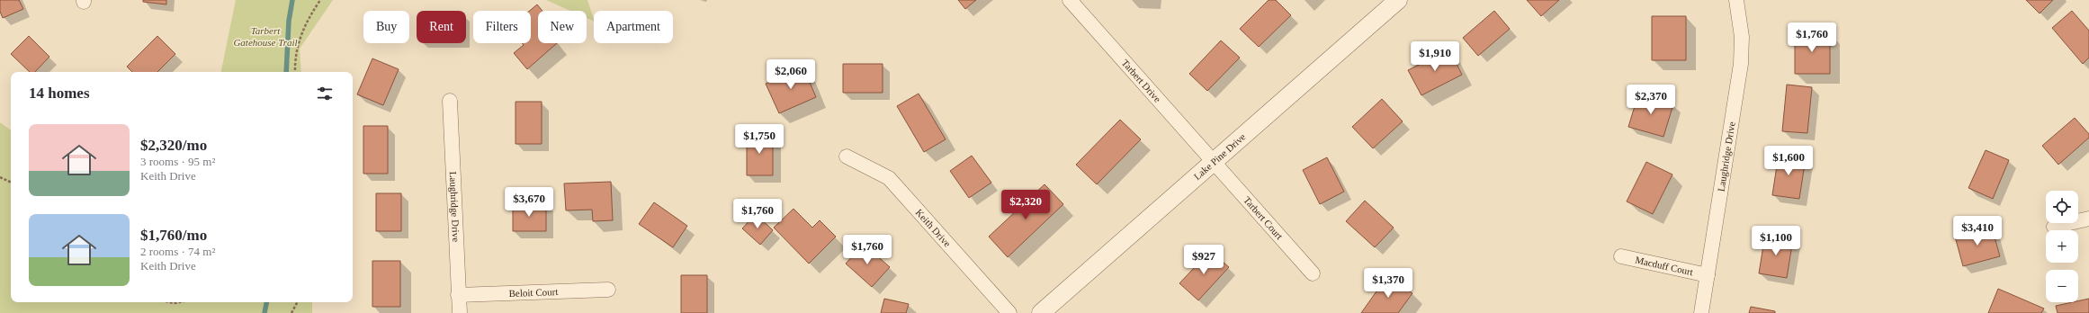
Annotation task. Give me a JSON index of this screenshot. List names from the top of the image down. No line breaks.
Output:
{"streets":{"street":["Tarbert Drive","Lake Pine Drive","Laughridge Drive","Tarbert Court","Keith Drive","Macduff Court","Beloit Court"]},"crossings":[["Tarbert Drive","Lake Pine Drive"],["Tarbert Drive","Tarbert Court"],["Lake Pine Drive","Tarbert Court"],["Laughridge Drive","Macduff Court"],["Laughridge Drive","Beloit Court"]],"parks":["Tarbert Gatehouse Trail"],"page":{"chip":["Buy","Rent","Filters","New","Apartment"],"price":["$1,760","$1,910","$2,060","$2,370","$1,750","$1,600","$3,670","$2,320","$1,760","$3,410","$1,100","$1,760","$927","$1,370"],"heading":"14 homes","list":[{"name":"$2,320/mo","note":"3 rooms · 95 m² · Keith Drive"},{"name":"$1,760/mo","note":"2 rooms · 74 m² · Keith Drive"}],"map_buttons":["+","−"]}}
